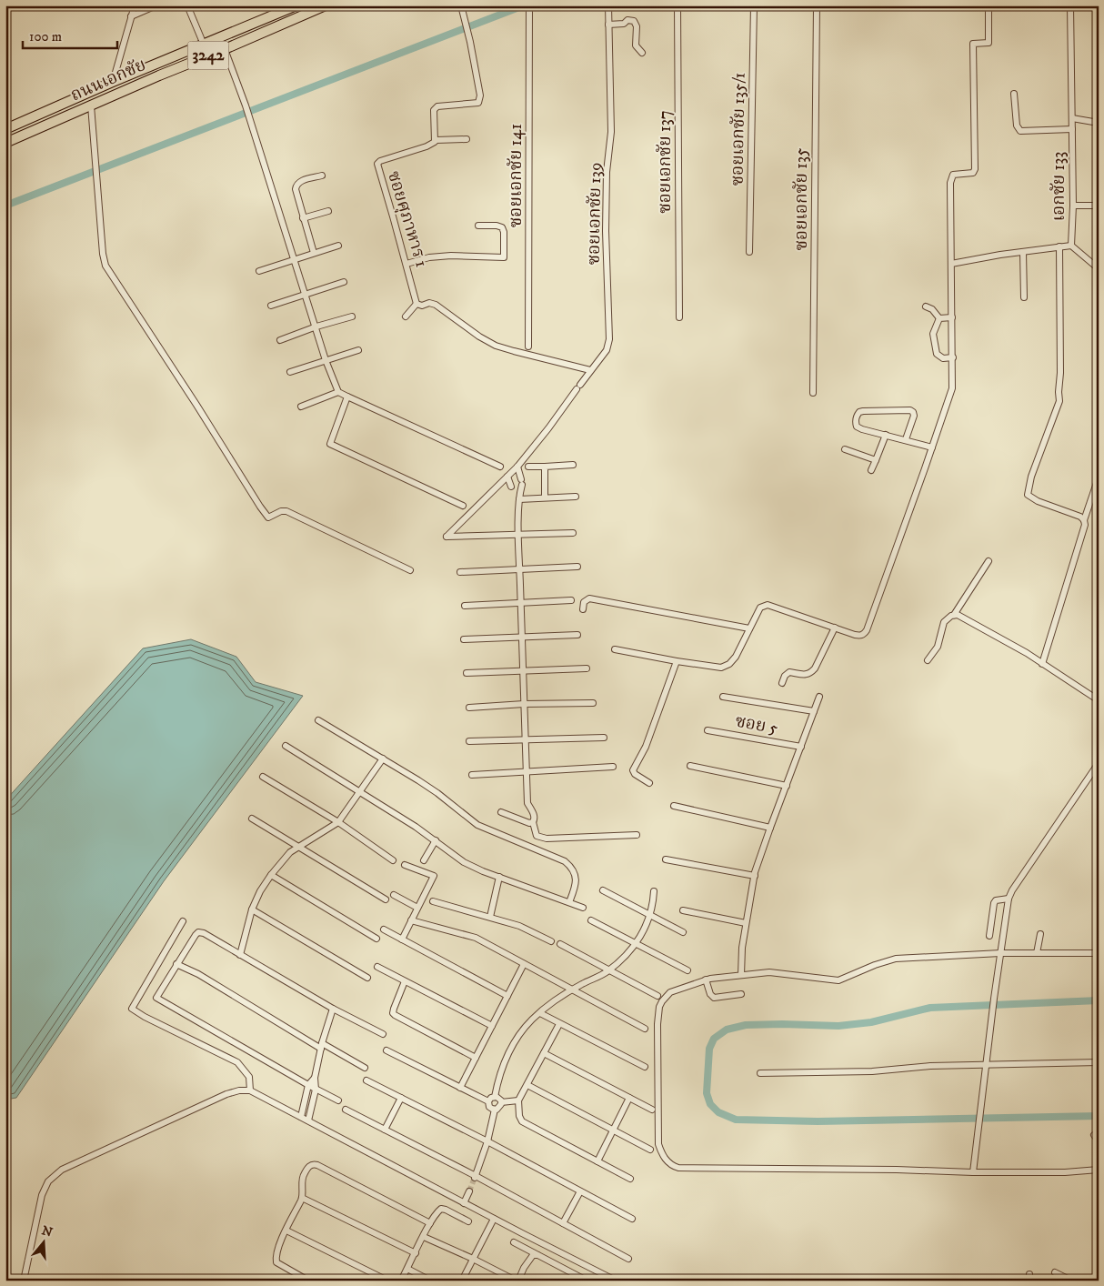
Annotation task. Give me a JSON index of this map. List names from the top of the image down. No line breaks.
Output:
{"streets":{"main road":["3242","ถนนเอกชัย"],"street":["ซอยเอกชัย 135/1","ซอยเอกชัย 137","ซอยเอกชัย 141","เอกชัย 133","ซอยเอกชัย 135","ซอยเอกชัย 139","ซอยศุภาหาร 1","ซอย 5"]},"scale_bar":"100 m","north":"top"}
